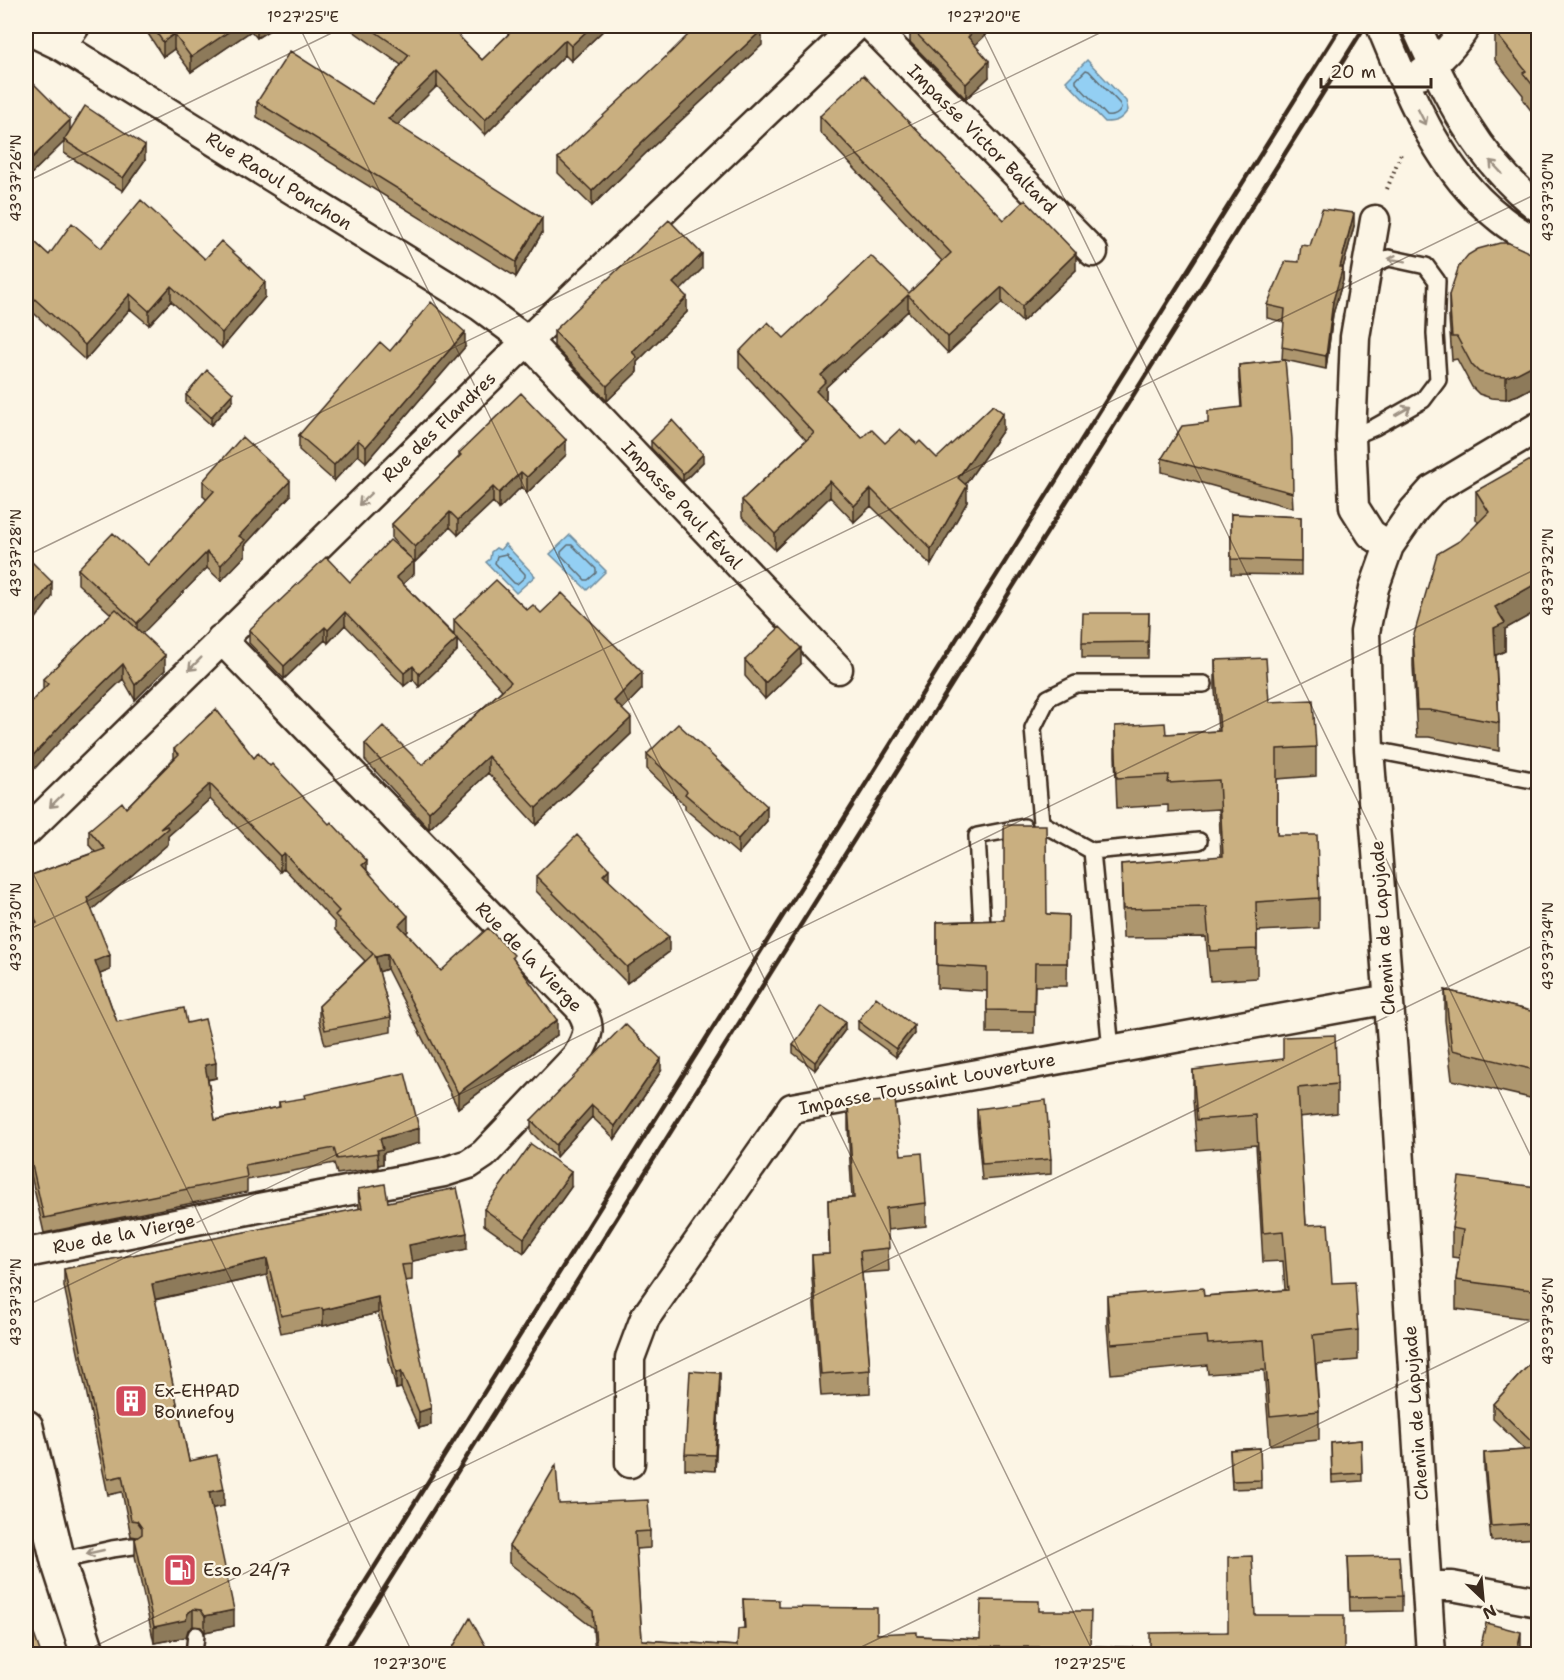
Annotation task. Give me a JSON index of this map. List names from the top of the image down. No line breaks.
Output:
{"streets":{"street":["Impasse Victor Baltard","Rue Raoul Ponchon","Rue des Flandres","Impasse Paul Féval","Chemin de Lapujade","Rue de la Vierge","Impasse Toussaint Louverture"]},"crossings":[["Rue Raoul Ponchon","Rue des Flandres"],["Rue Raoul Ponchon","Impasse Paul Féval"],["Rue des Flandres","Impasse Paul Féval"],["Rue des Flandres","Rue de la Vierge"],["Chemin de Lapujade","Impasse Toussaint Louverture"]],"one_way":["Rue des Flandres"],"places":{"building":["Ex-EHPAD Bonnefoy"],"fuel station":["Esso 24/7"]},"scale_bar":"20 m","north":"bottom right","coordinates":["1°27'25\"E","1°27'20\"E","43°37'26\"N","43°37'30\"N","43°37'28\"N","43°37'32\"N","43°37'34\"N","43°37'36\"N","1°27'30\"E"]}
